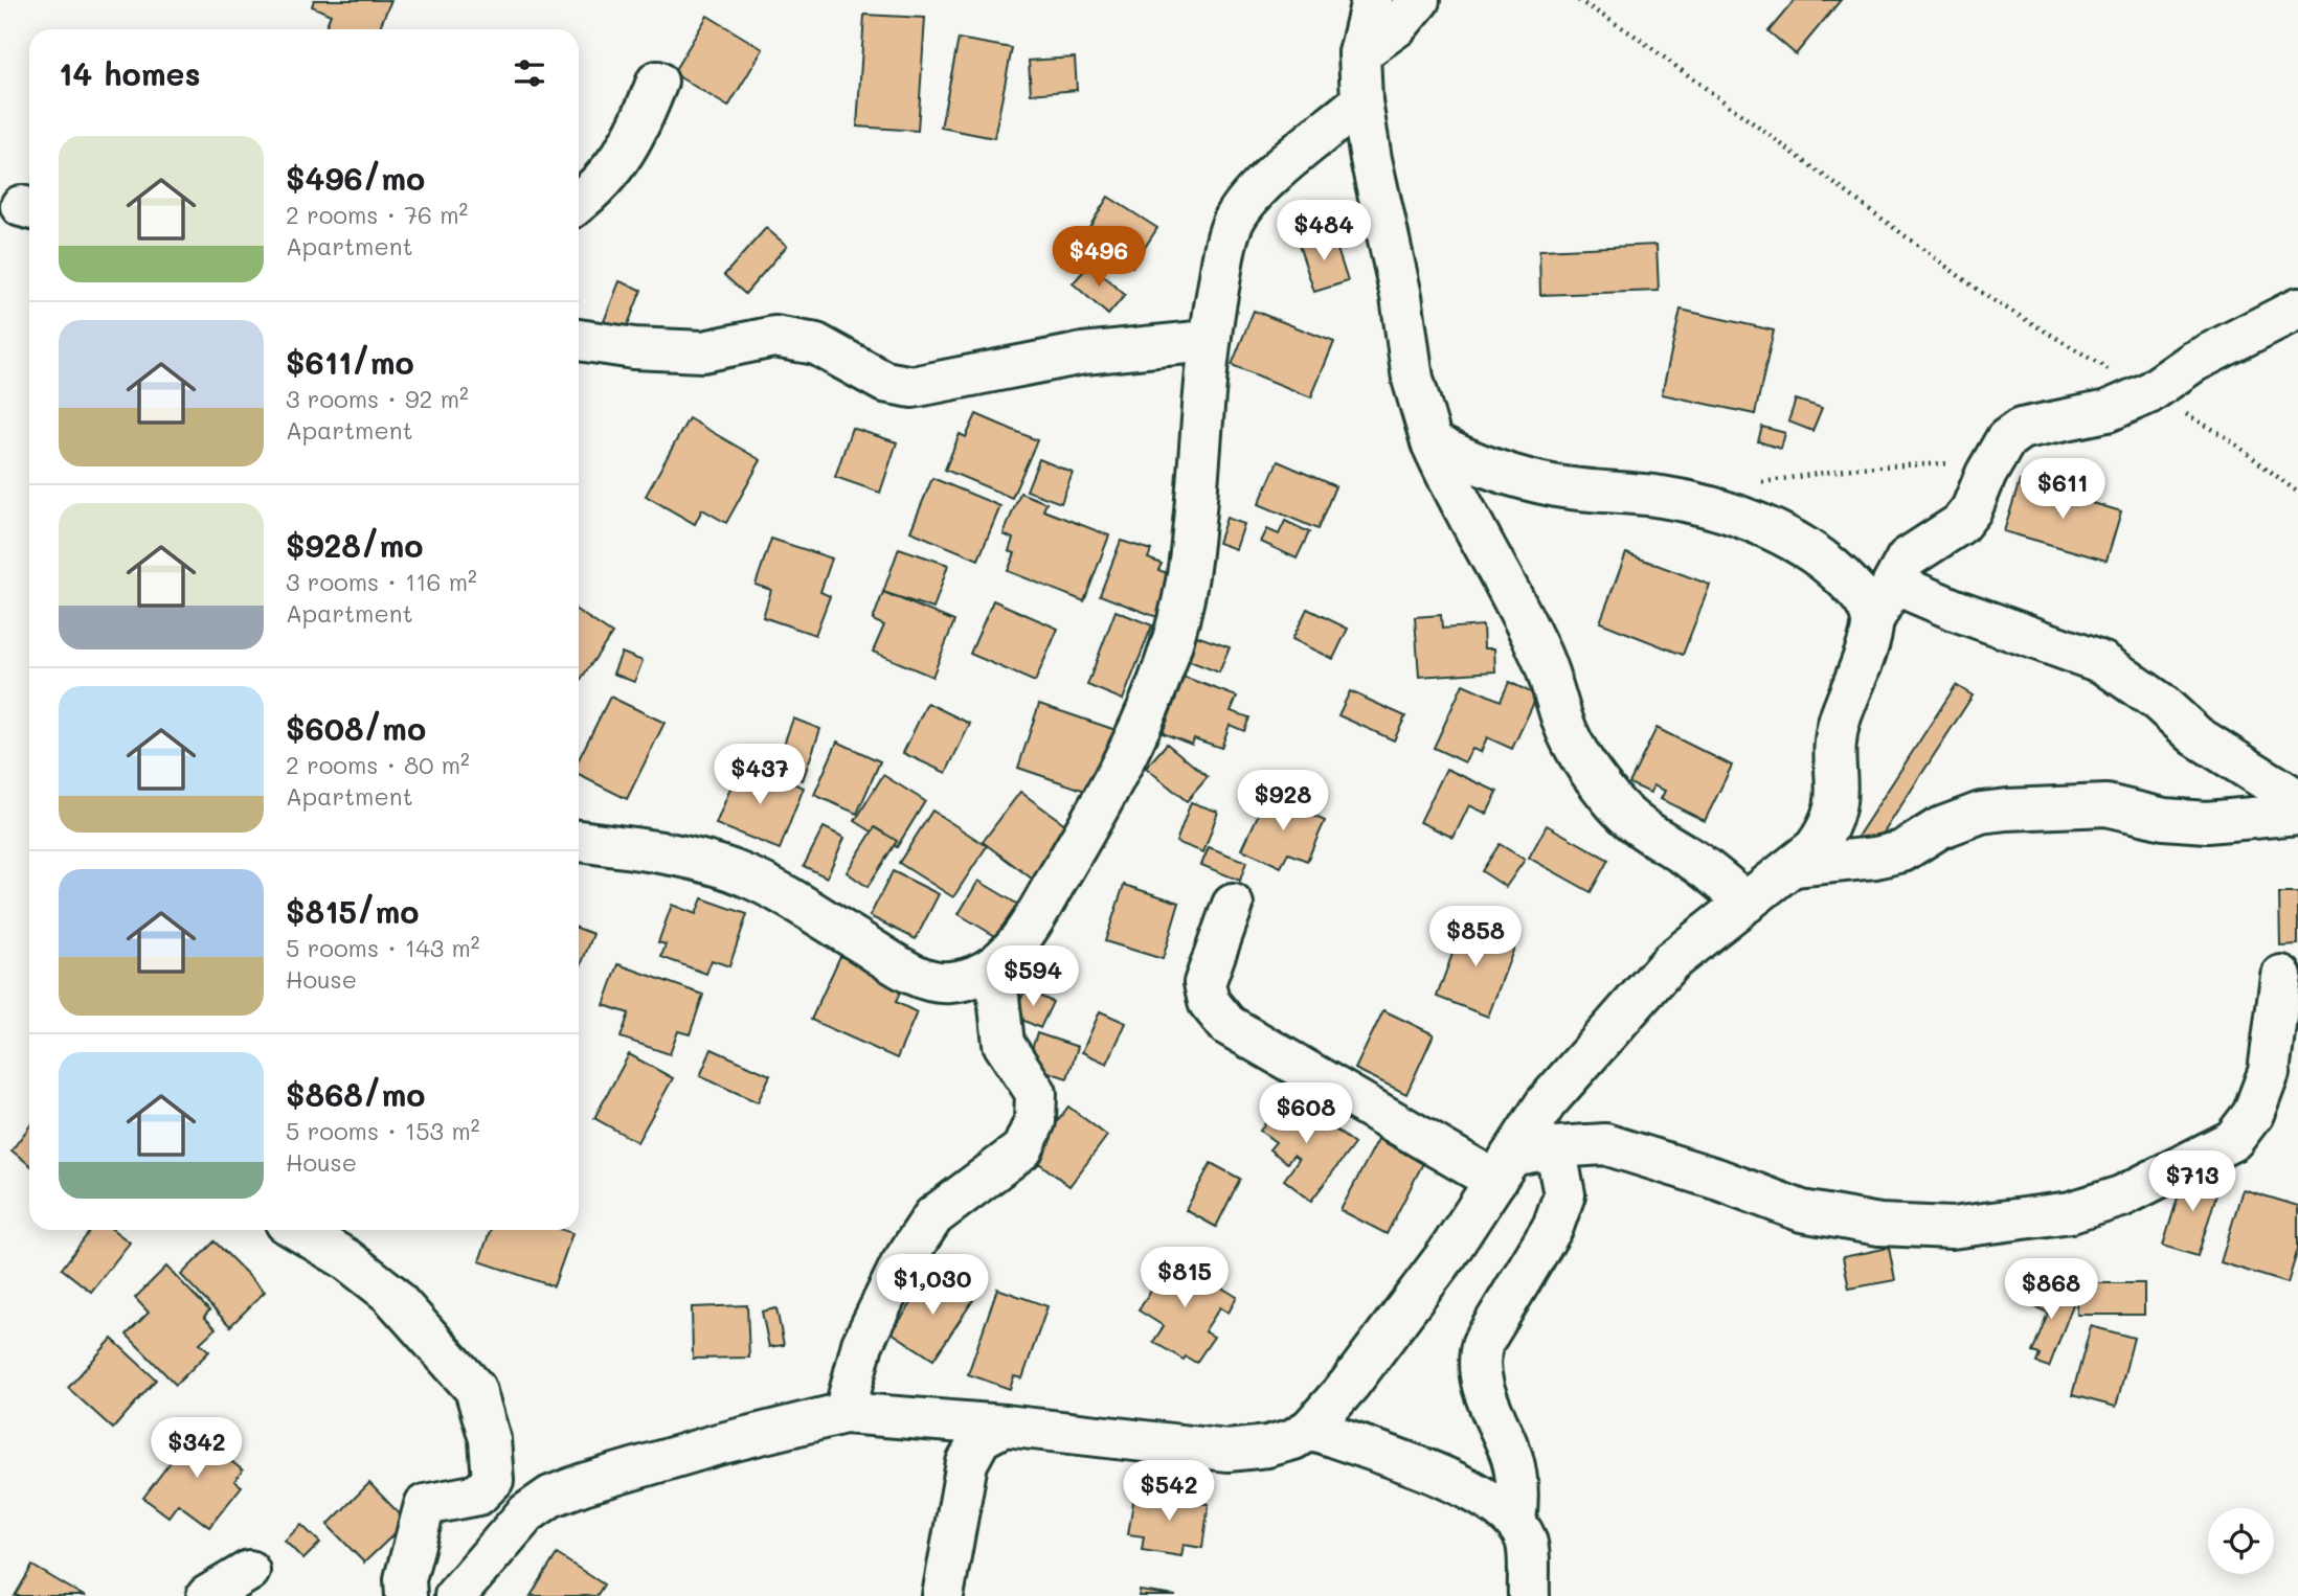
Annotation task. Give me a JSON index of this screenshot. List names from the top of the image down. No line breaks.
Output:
{"page":{"heading":"14 homes","list":[{"name":"$496/mo","note":"2 rooms · 76 m² · Apartment"},{"name":"$611/mo","note":"3 rooms · 92 m² · Apartment"},{"name":"$928/mo","note":"3 rooms · 116 m² · Apartment"},{"name":"$608/mo","note":"2 rooms · 80 m² · Apartment"},{"name":"$815/mo","note":"5 rooms · 143 m² · House"},{"name":"$868/mo","note":"5 rooms · 153 m² · House"}],"price":["$484","$496","$611","$437","$928","$858","$594","$608","$713","$815","$1,030","$868","$342","$542"]}}
